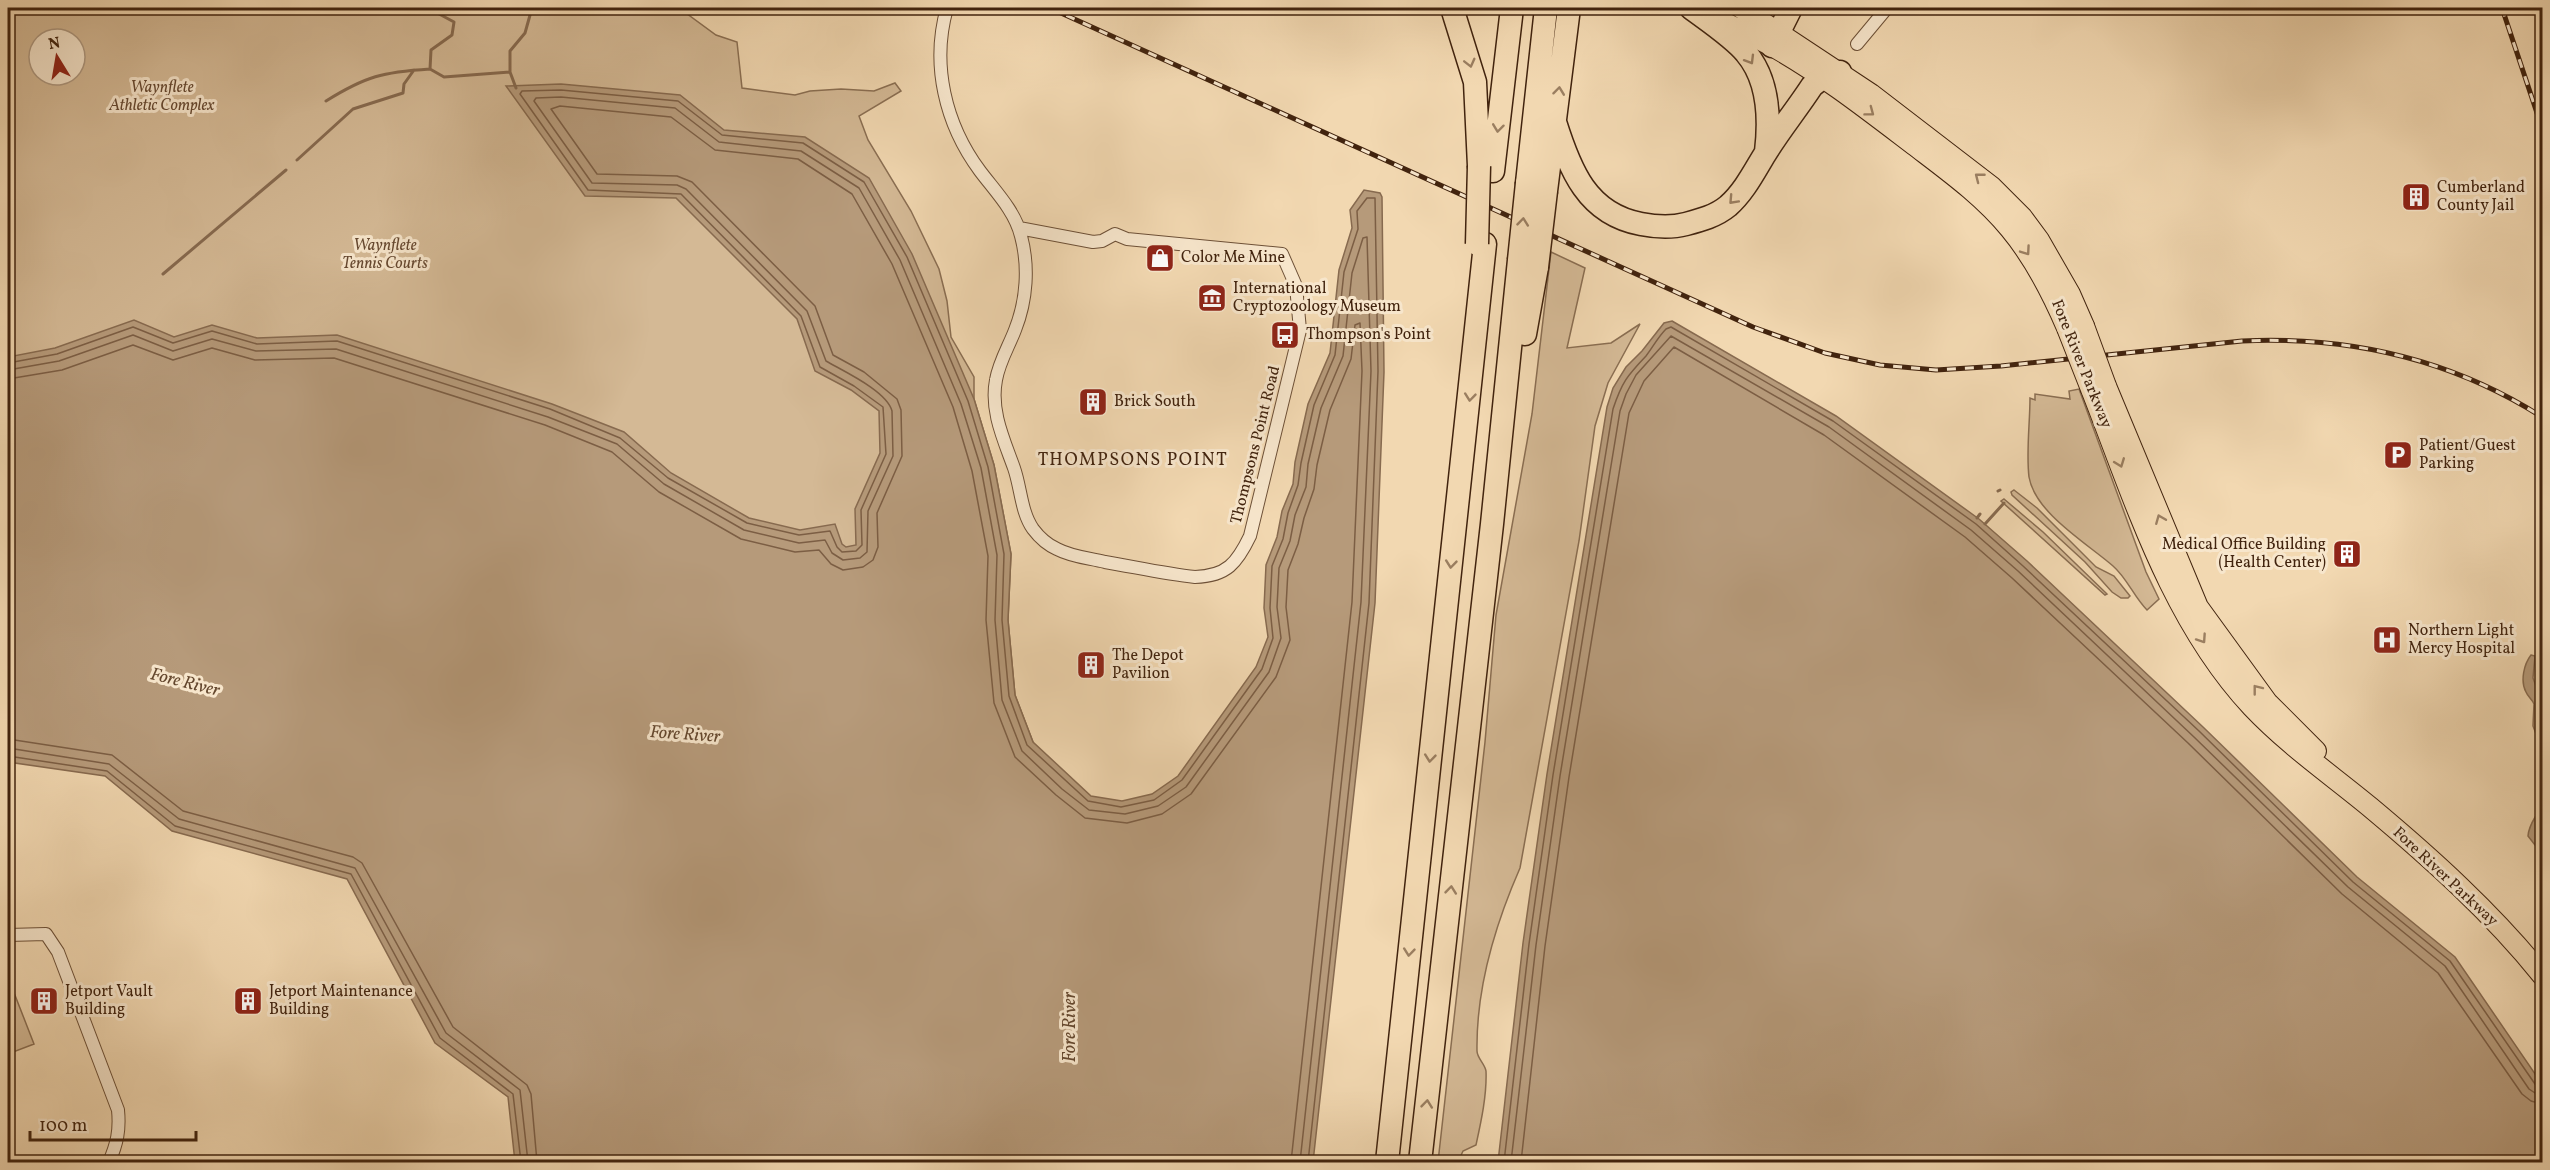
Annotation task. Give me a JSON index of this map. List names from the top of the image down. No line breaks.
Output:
{"streets":{"main road":["Fore River Parkway"],"street":["Thompsons Point Road"]},"districts":["THOMPSONS POINT"],"water":["Fore River"],"parks":["Waynflete Athletic Complex","Waynflete Tennis Courts"],"places":{"building":["Cumberland County Jail","Brick South","Medical Office Building (Health Center)","The Depot Pavilion","Jetport Vault Building","Jetport Maintenance Building"],"shop":["Color Me Mine"],"museum":["International Cryptozoology Museum"],"bus stop":["Thompson's Point"],"parking":["Patient/Guest Parking"],"hospital":["Northern Light Mercy Hospital"]},"scale_bar":"100 m","north":"top"}
